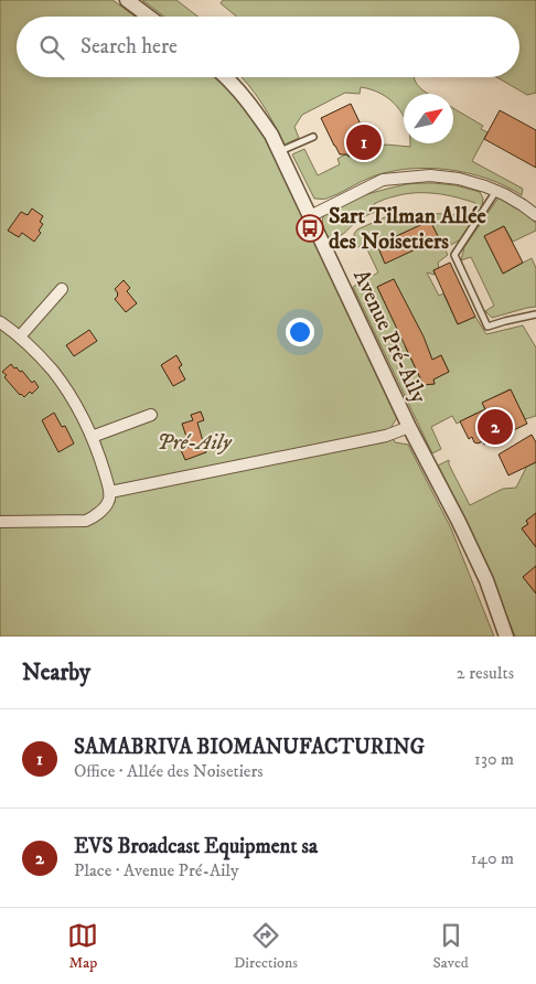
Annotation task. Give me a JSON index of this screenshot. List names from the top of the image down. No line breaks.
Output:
{"streets":{"street":["Avenue Pré-Aily"]},"parks":["Pré-Aily"],"places":{"bus stop":["Sart Tilman Allée des Noisetiers"]},"north":"top right","page":{"search":"Search here","pins":["1","2"],"heading":["Nearby","2 results"],"list":[{"mark":"1","name":"SAMABRIVA BIOMANUFACTURING","note":"Office · Allée des Noisetiers","value":"130 m"},{"mark":"2","name":"EVS Broadcast Equipment sa","note":"Place · Avenue Pré-Aily","value":"140 m"}],"nav":["Map","Directions","Saved"]}}
